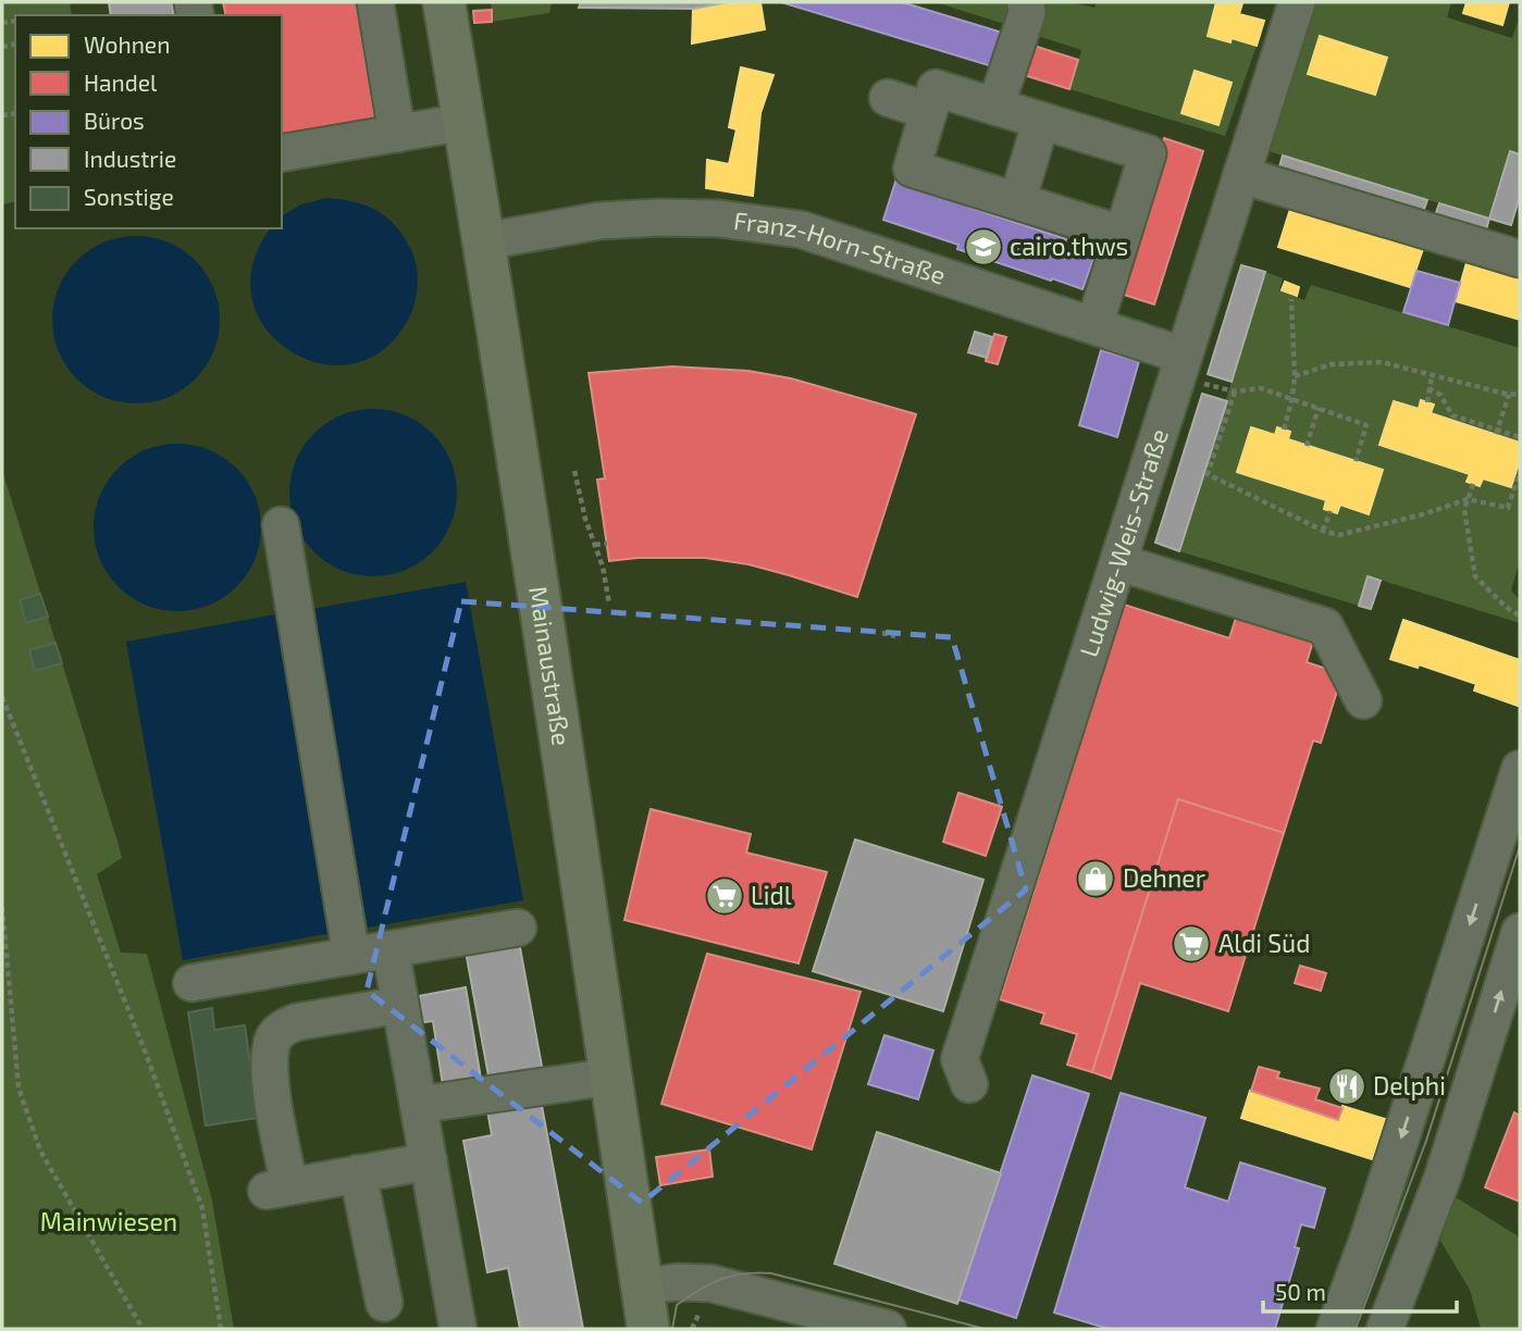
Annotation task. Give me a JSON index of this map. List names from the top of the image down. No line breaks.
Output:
{"streets":{"main road":["Mainaustraße"],"street":["Franz-Horn-Straße","Ludwig-Weis-Straße"]},"crossings":[["Franz-Horn-Straße","Ludwig-Weis-Straße"],["Franz-Horn-Straße","Mainaustraße"]],"parks":["Mainwiesen"],"places":{"school or university":["cairo.thws"],"shop":["Dehner"],"supermarket":["Lidl","Aldi Süd"],"restaurant":["Delphi"]},"legend":["Wohnen","Handel","Büros","Industrie","Sonstige"],"scale_bar":"50 m"}
